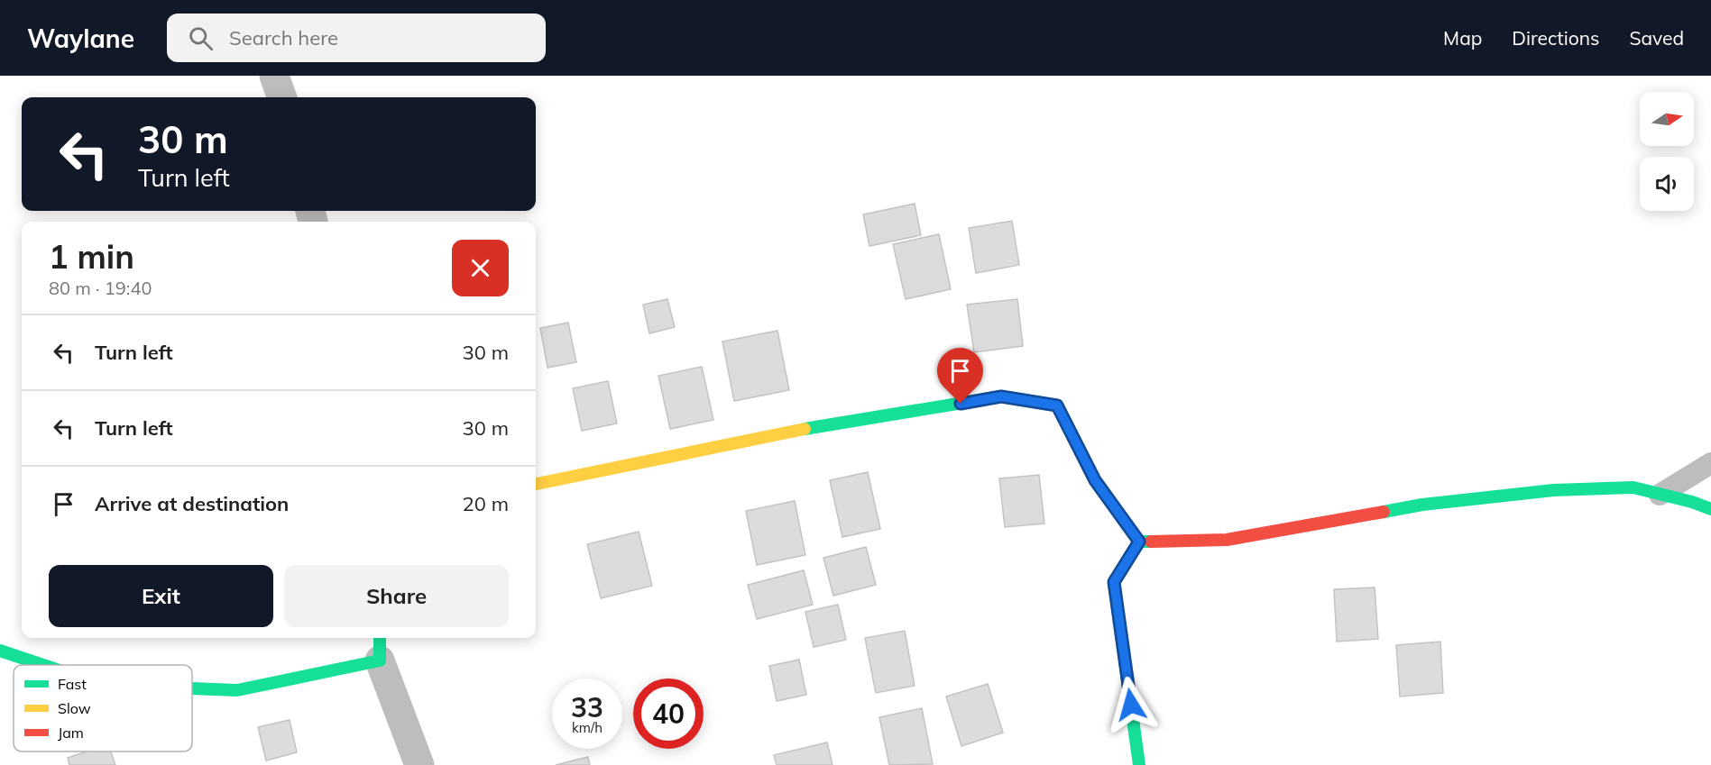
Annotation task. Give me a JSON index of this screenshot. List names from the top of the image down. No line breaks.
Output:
{"legend":["Fast","Slow","Jam"],"north":"right","page":{"header":"Waylane","search":"Search here","nav":["Map","Directions","Saved"],"turn":["30 m","Turn left"],"heading":["1 min","80 m · 19:40"],"list":[{"name":"Turn left","value":"30 m"},{"name":"Turn left","value":"30 m"},{"name":"Arrive at destination","value":"20 m"}],"buttons":["Exit","Share"],"speed":"33 km/h","limit":"40"}}
